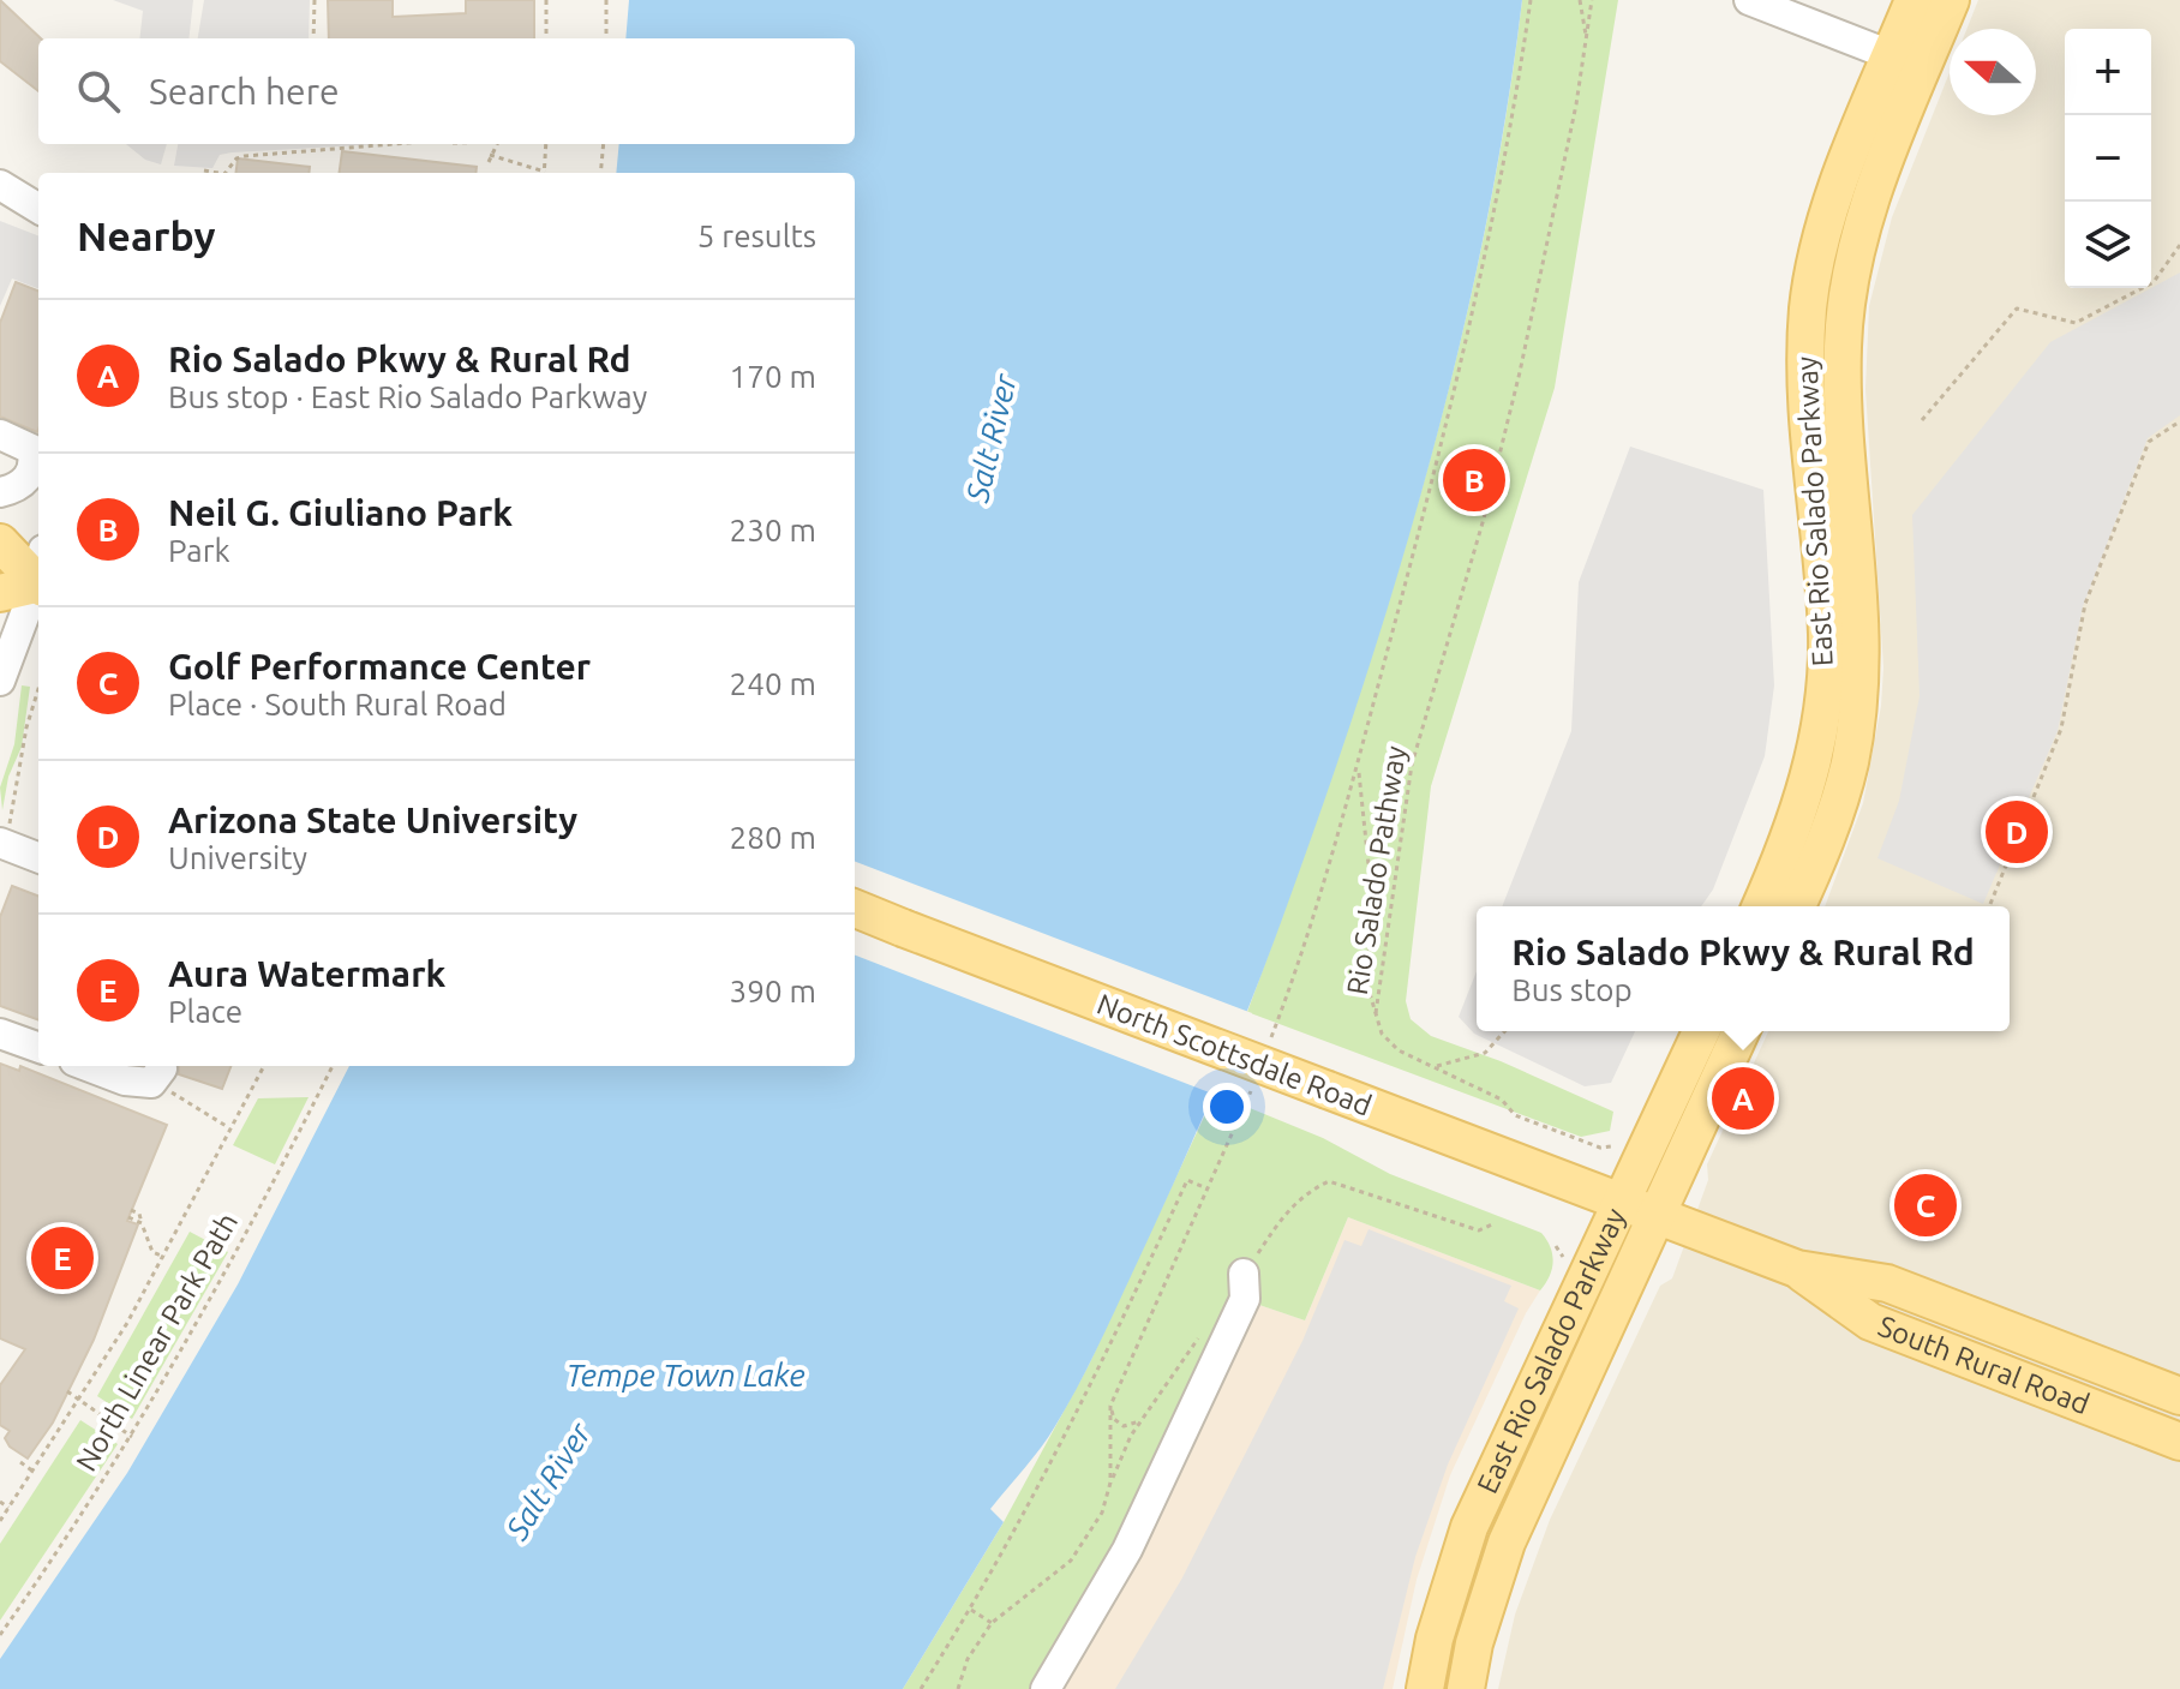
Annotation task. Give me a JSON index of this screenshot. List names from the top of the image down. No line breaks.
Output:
{"streets":{"main road":["East Rio Salado Parkway","North Scottsdale Road","South Rural Road"],"path":["Rio Salado Pathway","North Linear Park Path"]},"crossings":[["East Rio Salado Parkway","North Scottsdale Road"],["East Rio Salado Parkway","South Rural Road"],["North Scottsdale Road","South Rural Road"]],"water":["Salt River","Tempe Town Lake"],"north":"left","page":{"map_buttons":["+","−"],"search":"Search here","heading":["Nearby","5 results"],"list":[{"mark":"A","name":"Rio Salado Pkwy & Rural Rd","note":"Bus stop · East Rio Salado Parkway","value":"170 m"},{"mark":"B","name":"Neil G. Giuliano Park","note":"Park","value":"230 m"},{"mark":"C","name":"Golf Performance Center","note":"Place · South Rural Road","value":"240 m"},{"mark":"D","name":"Arizona State University","note":"University","value":"280 m"},{"mark":"E","name":"Aura Watermark","note":"Place","value":"390 m"}],"pins":["B","D","A","C","E"],"popup":["Rio Salado Pkwy & Rural Rd","Bus stop"]}}
